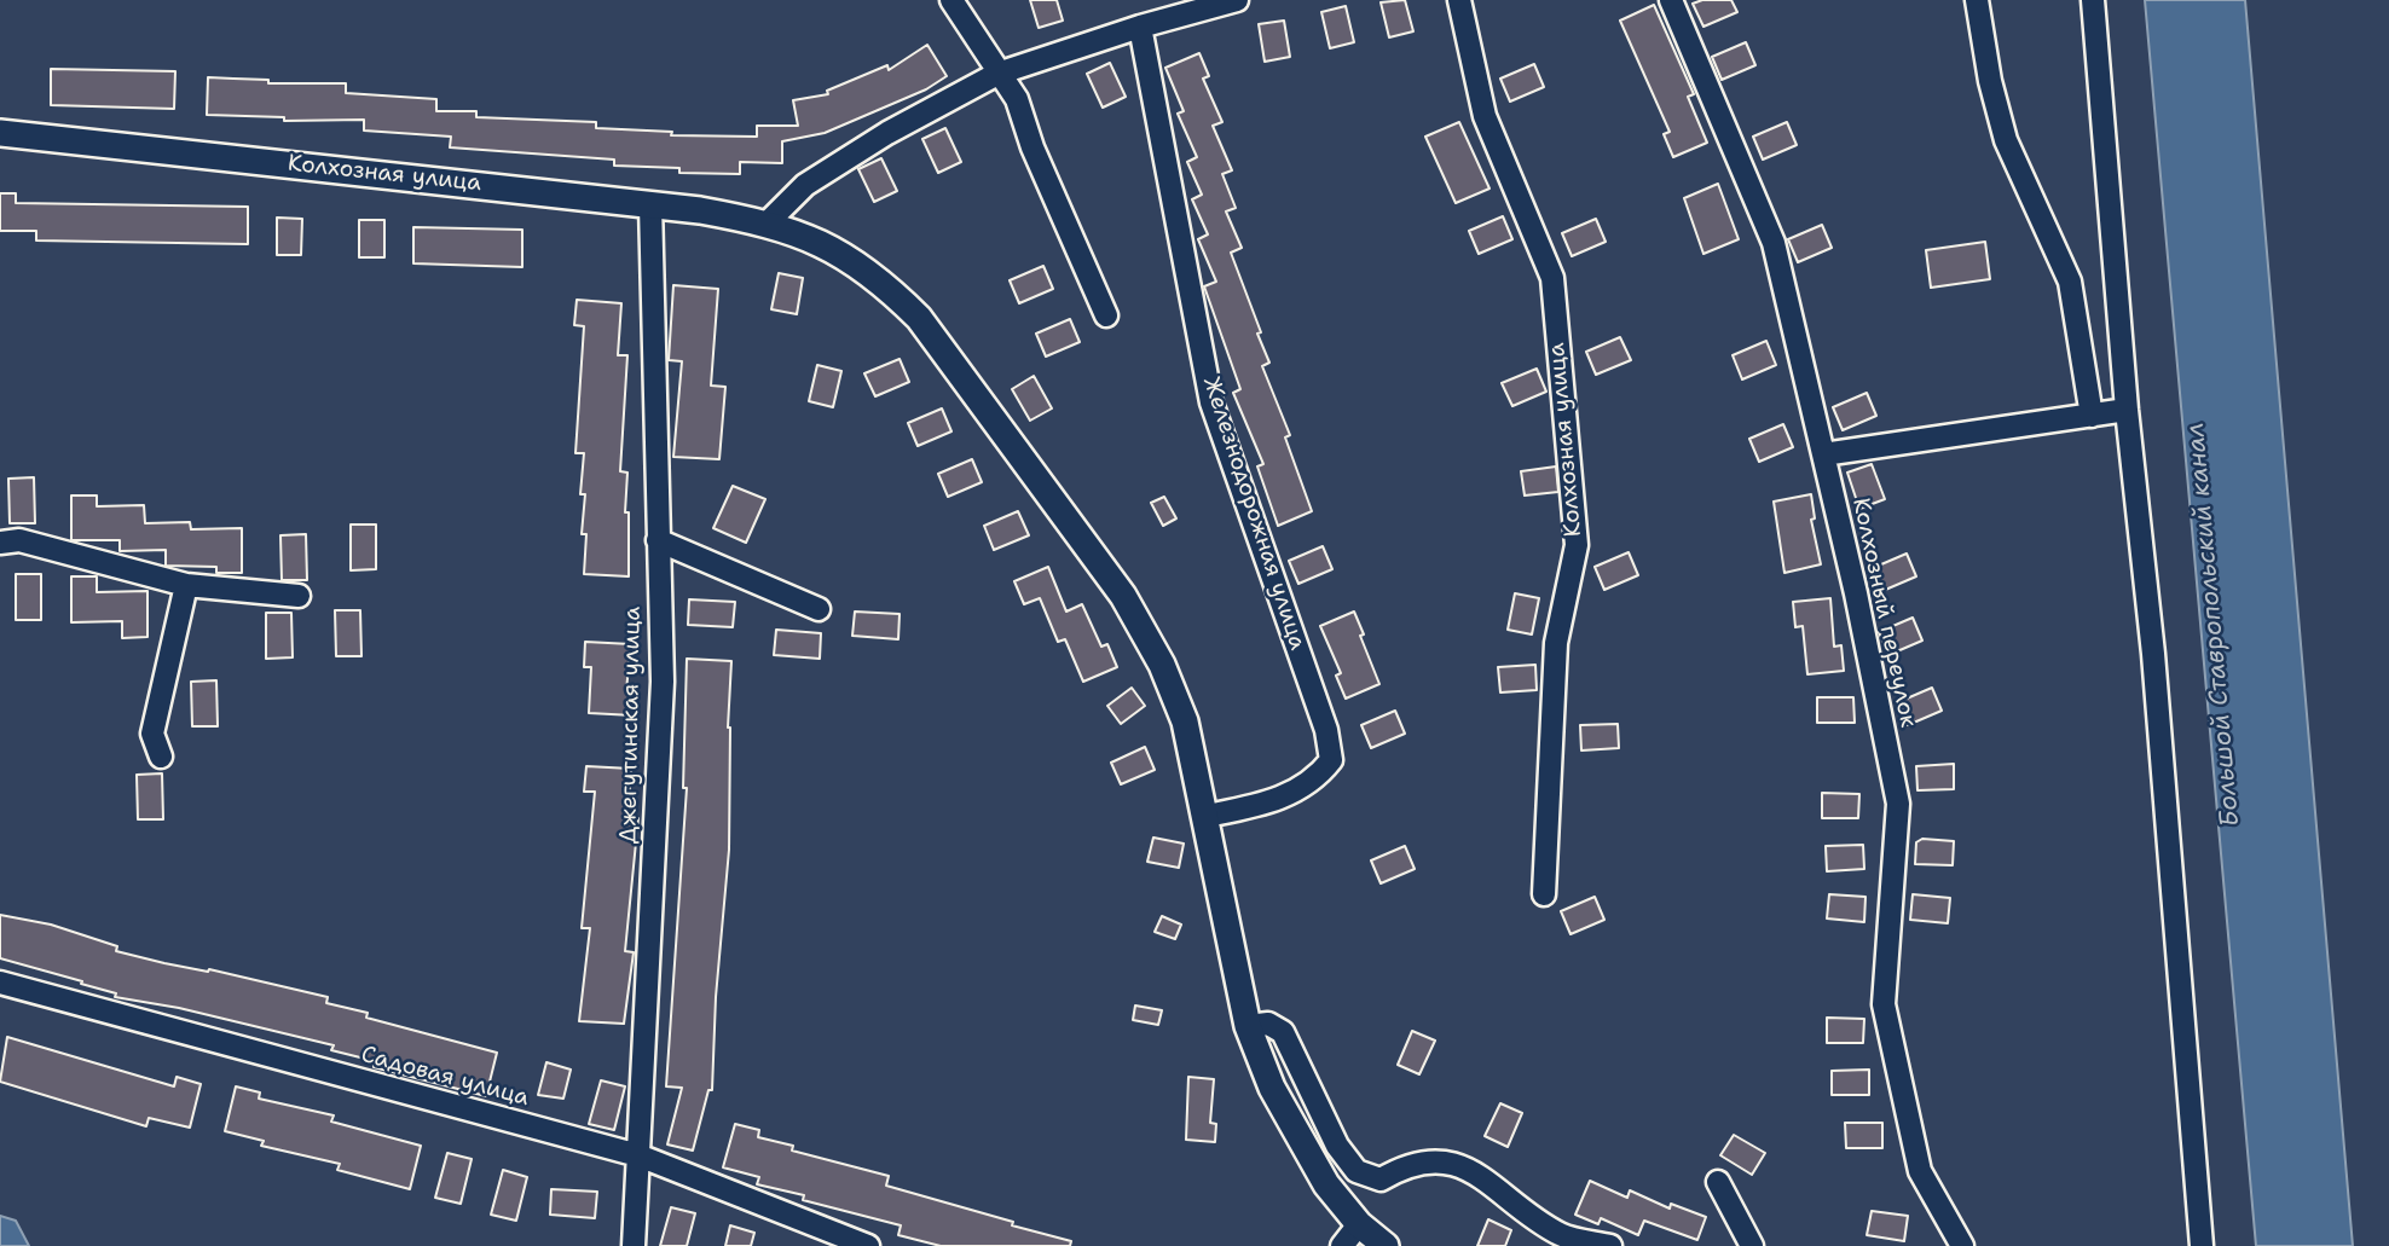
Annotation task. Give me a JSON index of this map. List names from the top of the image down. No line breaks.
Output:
{"streets":{"main road":["Колхозная улица"],"street":["Железнодорожная улица","Колхозный переулок","Джегутинская улица","Садовая улица"]},"crossings":[["Колхозная улица","Железнодорожная улица"],["Колхозная улица","Джегутинская улица"],["Джегутинская улица","Садовая улица"]],"water":["Большой Ставропольский канал"]}
